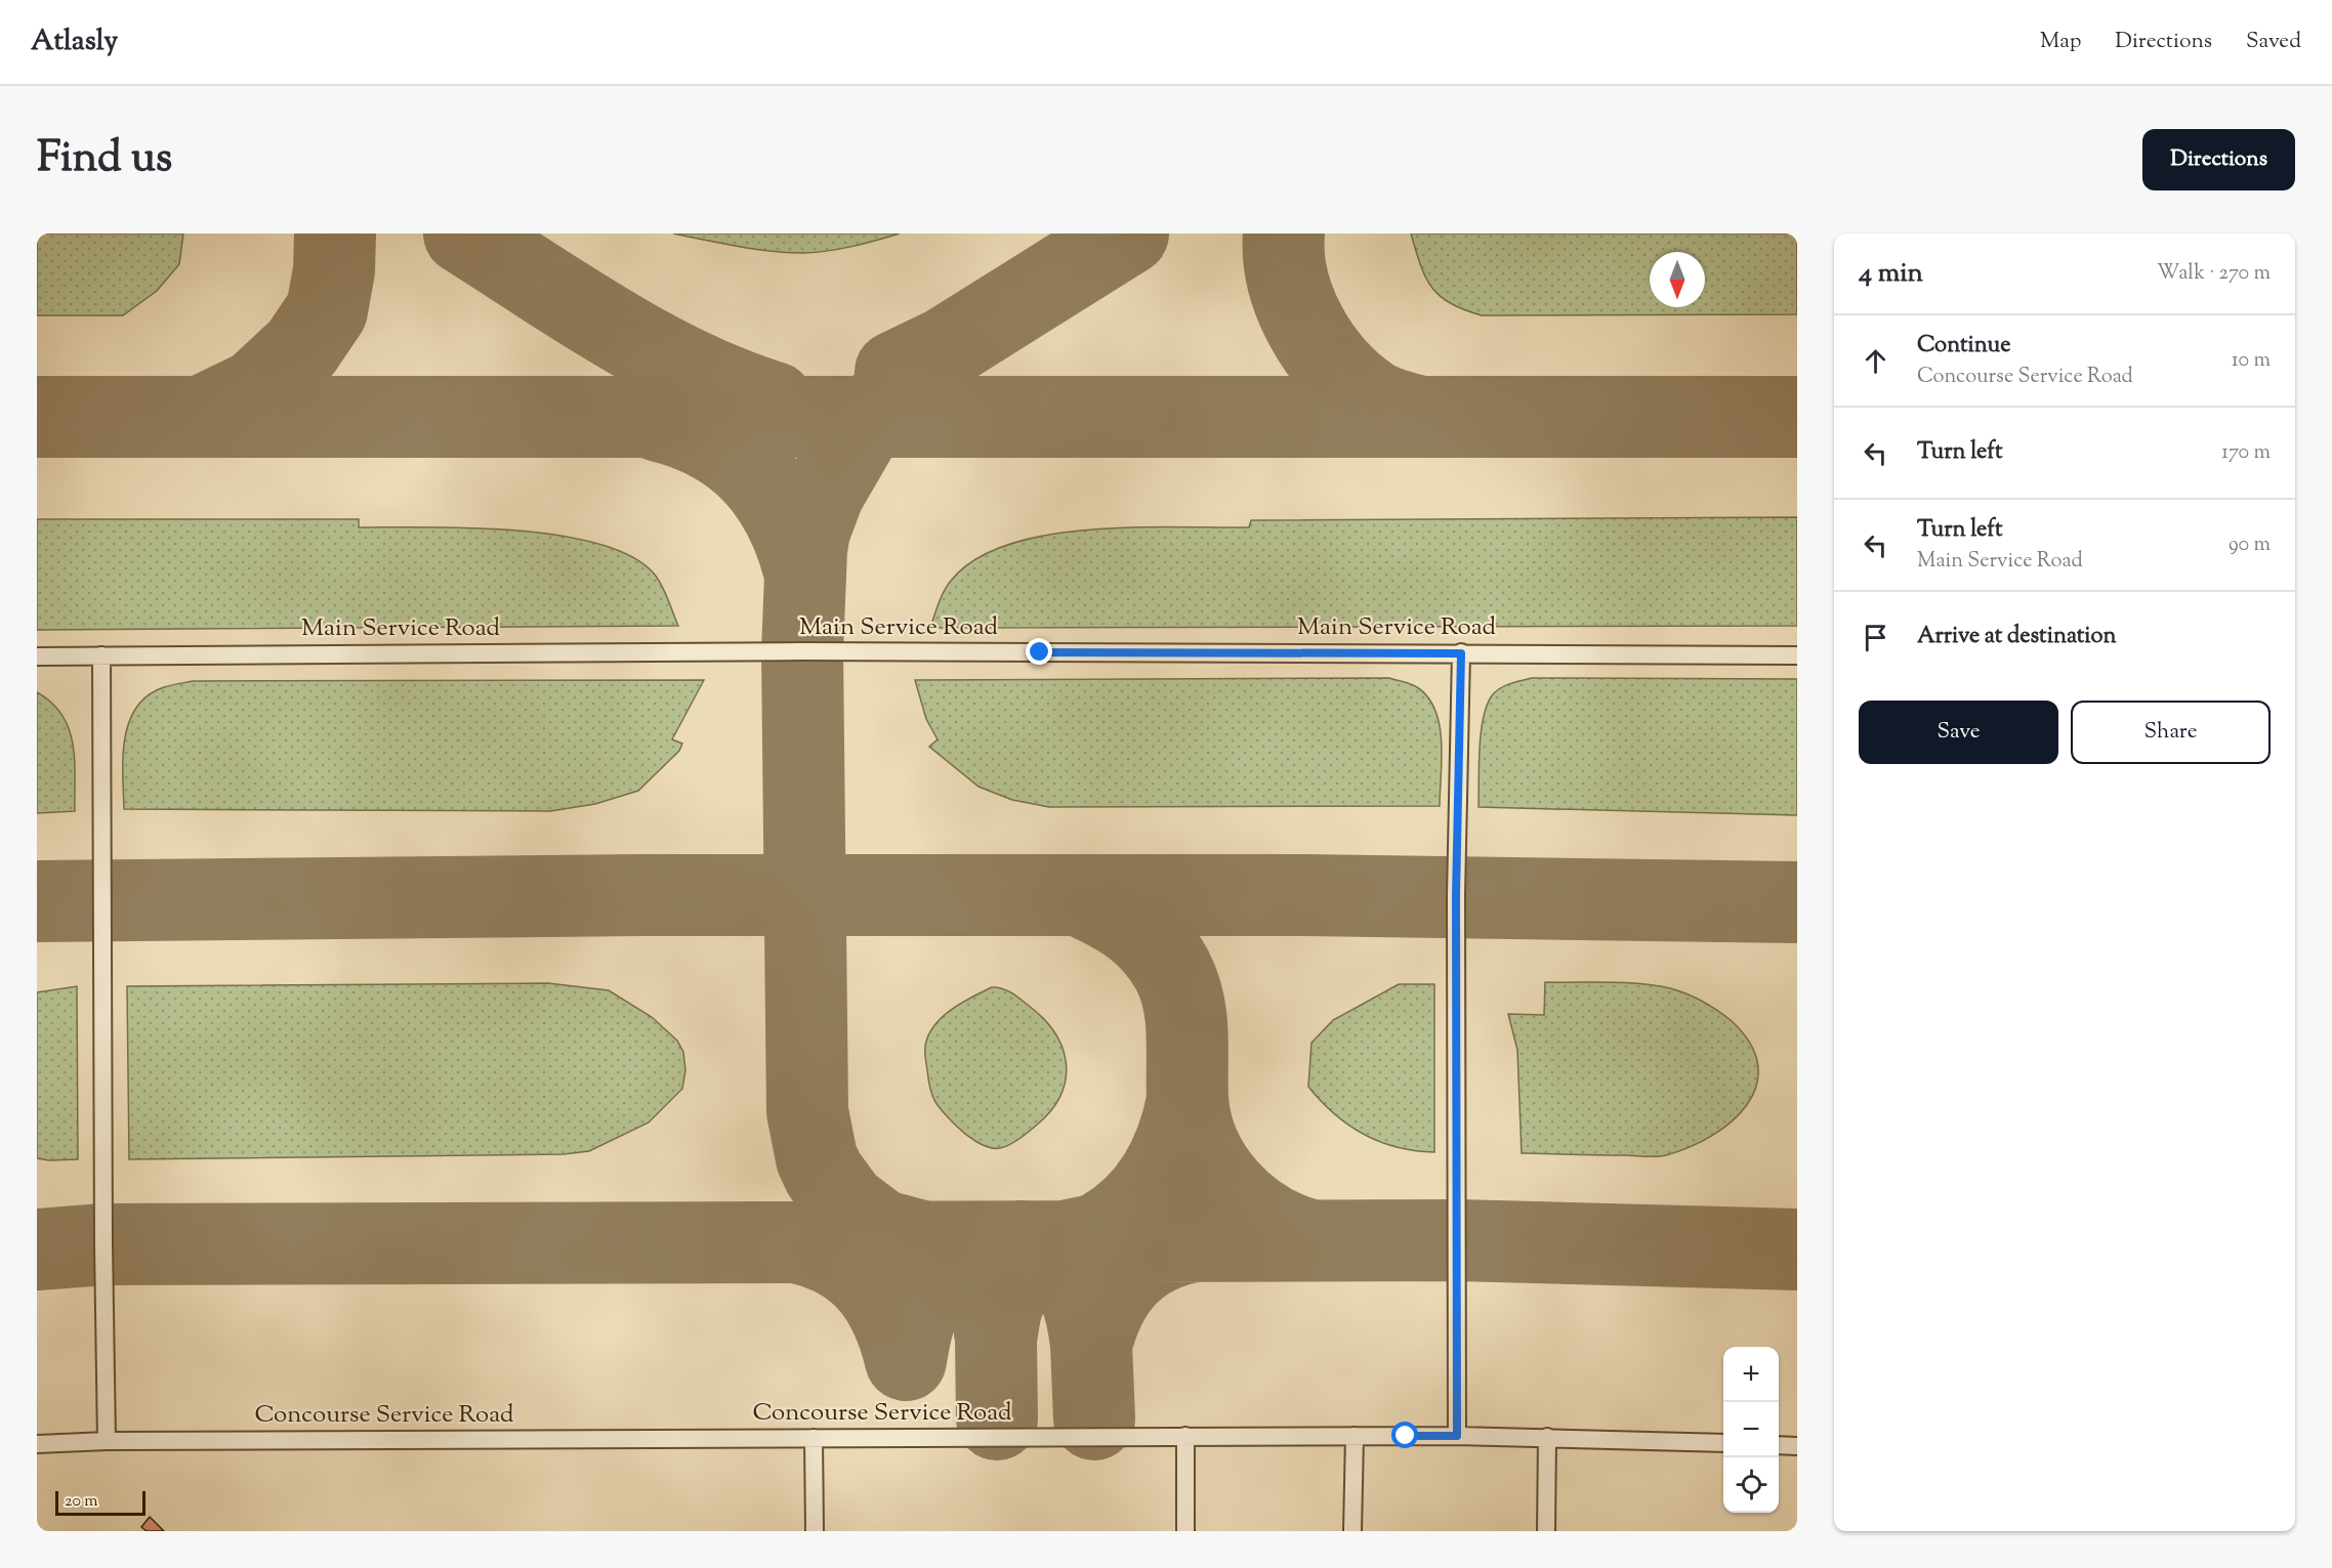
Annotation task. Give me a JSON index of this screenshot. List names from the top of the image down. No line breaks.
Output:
{"streets":{"lane":["Main Service Road","Concourse Service Road"]},"scale_bar":"20 m","north":"bottom","page":{"header":"Atlasly","nav":["Map","Directions","Saved"],"title":"Find us","buttons":["Directions",["Save","Share"]],"heading":["4 min","Walk · 270 m"],"list":[["Continue","Concourse Service Road","10 m"],["Turn left","170 m"],["Turn left","Main Service Road","90 m"],"Arrive at destination"],"map_buttons":["+","−"],"scale":"20 m"}}
